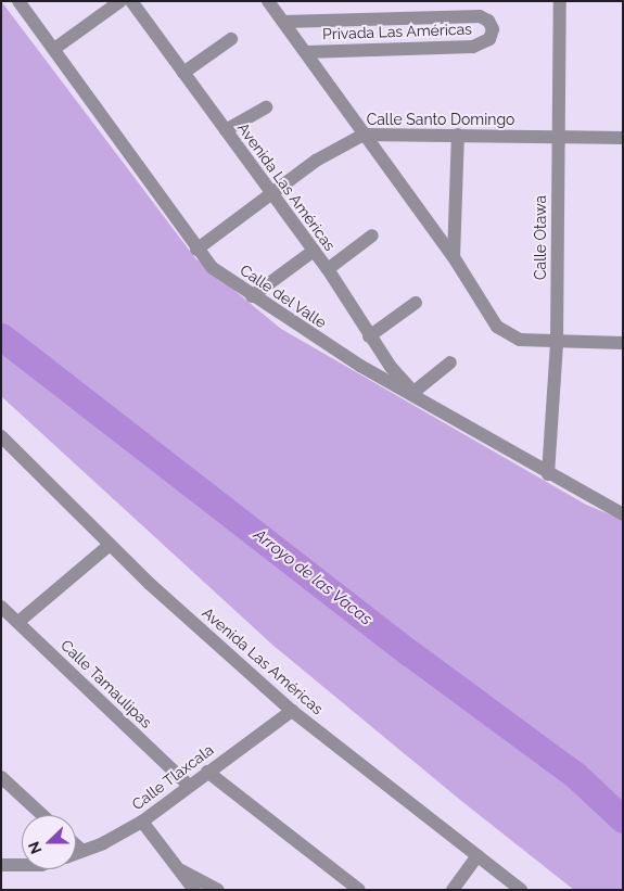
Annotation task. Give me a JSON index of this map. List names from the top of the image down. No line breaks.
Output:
{"streets":{"street":["Privada Las Américas","Calle Santo Domingo","Avenida Las Américas","Calle Otawa","Calle del Valle","Calle Tamaulipas","Calle Tlaxcala"]},"crossings":[["Calle Santo Domingo","Avenida Las Américas"],["Calle Santo Domingo","Calle Otawa"],["Calle Santo Domingo","Calle del Valle"],["Avenida Las Américas","Calle del Valle"],["Avenida Las Américas","Calle Tlaxcala"],["Calle Otawa","Calle del Valle"],["Calle Tamaulipas","Calle Tlaxcala"]],"water":["Arroyo de las Vacas"],"north":"left"}
